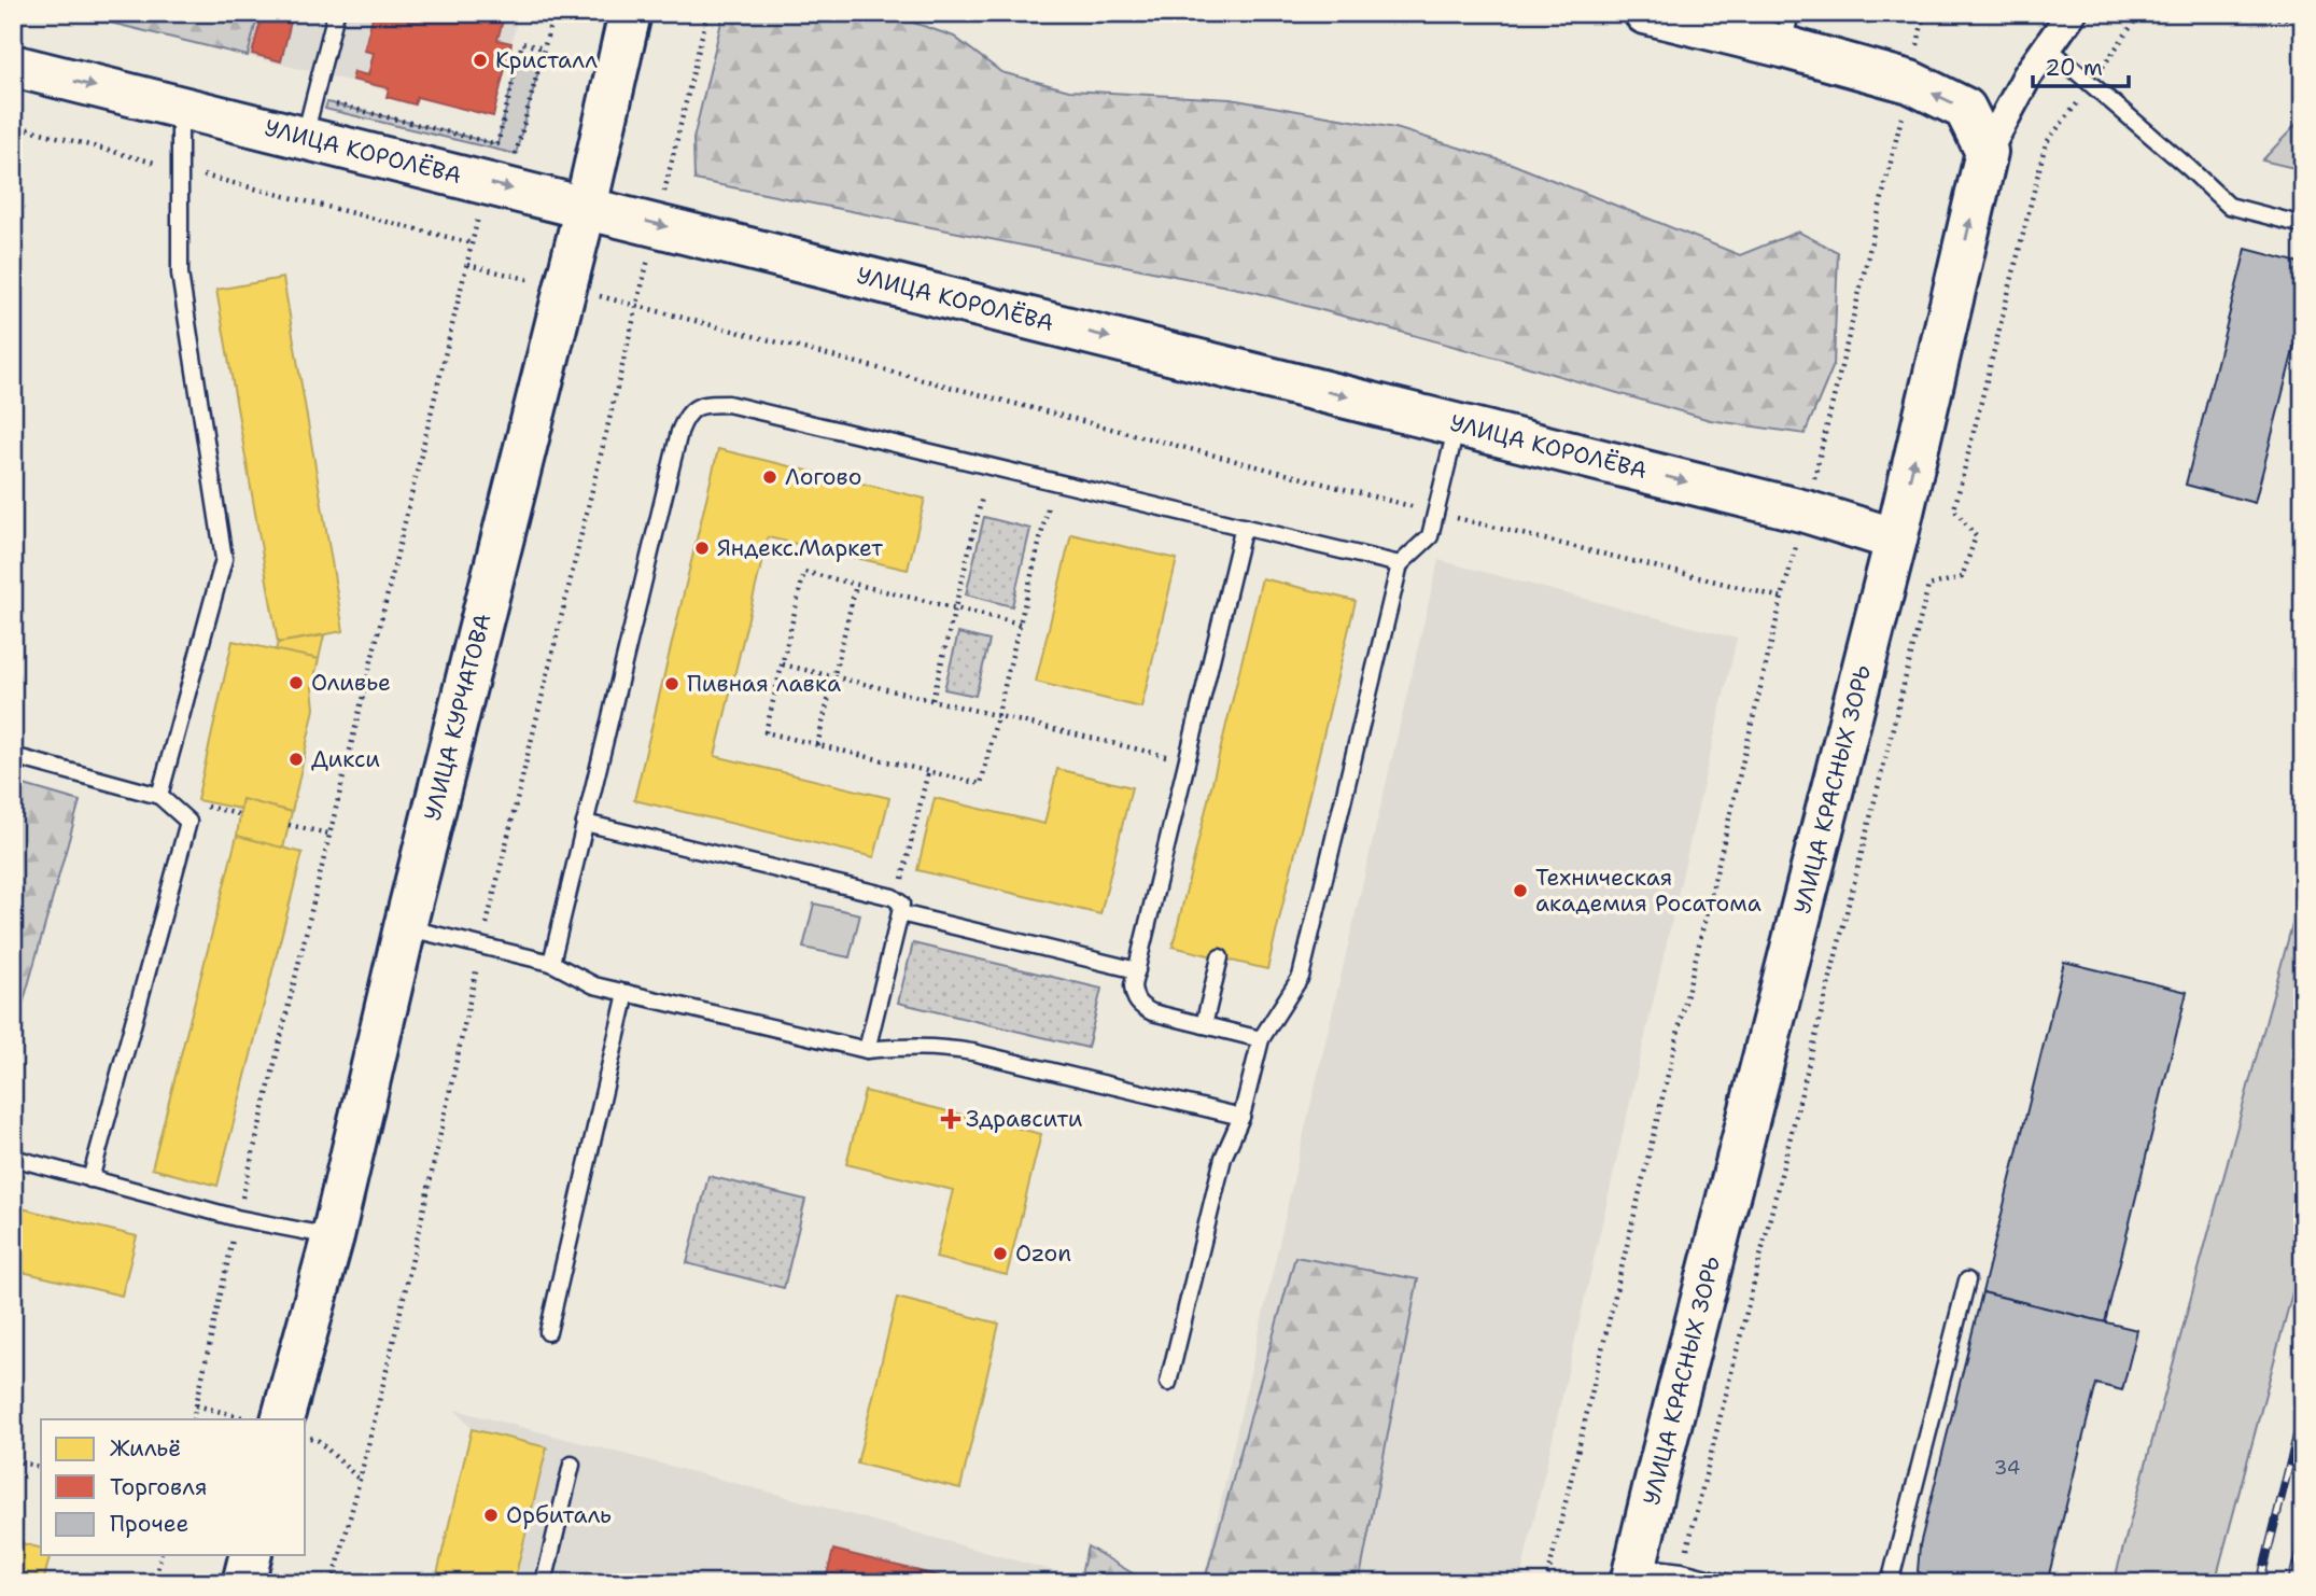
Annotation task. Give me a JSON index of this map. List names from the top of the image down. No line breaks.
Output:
{"streets":{"street":["УЛИЦА КОРОЛЁВА","УЛИЦА КУРЧАТОВА","УЛИЦА КРАСНЫХ ЗОРЬ"]},"crossings":[["УЛИЦА КОРОЛЁВА","УЛИЦА КУРЧАТОВА"],["УЛИЦА КОРОЛЁВА","УЛИЦА КРАСНЫХ ЗОРЬ"]],"one_way":["УЛИЦА КОРОЛЁВА"],"places":{"other":["Кристалл","Логово","Яндекс.Маркет","Оливье","Пивная лавка","Дикси","Техническая академия Росатома","Ozon","Орбиталь"],"health":["Здравсити"]},"house_numbers":["34"],"legend":["Жильё","Торговля","Прочее"],"scale_bar":"20 m"}
